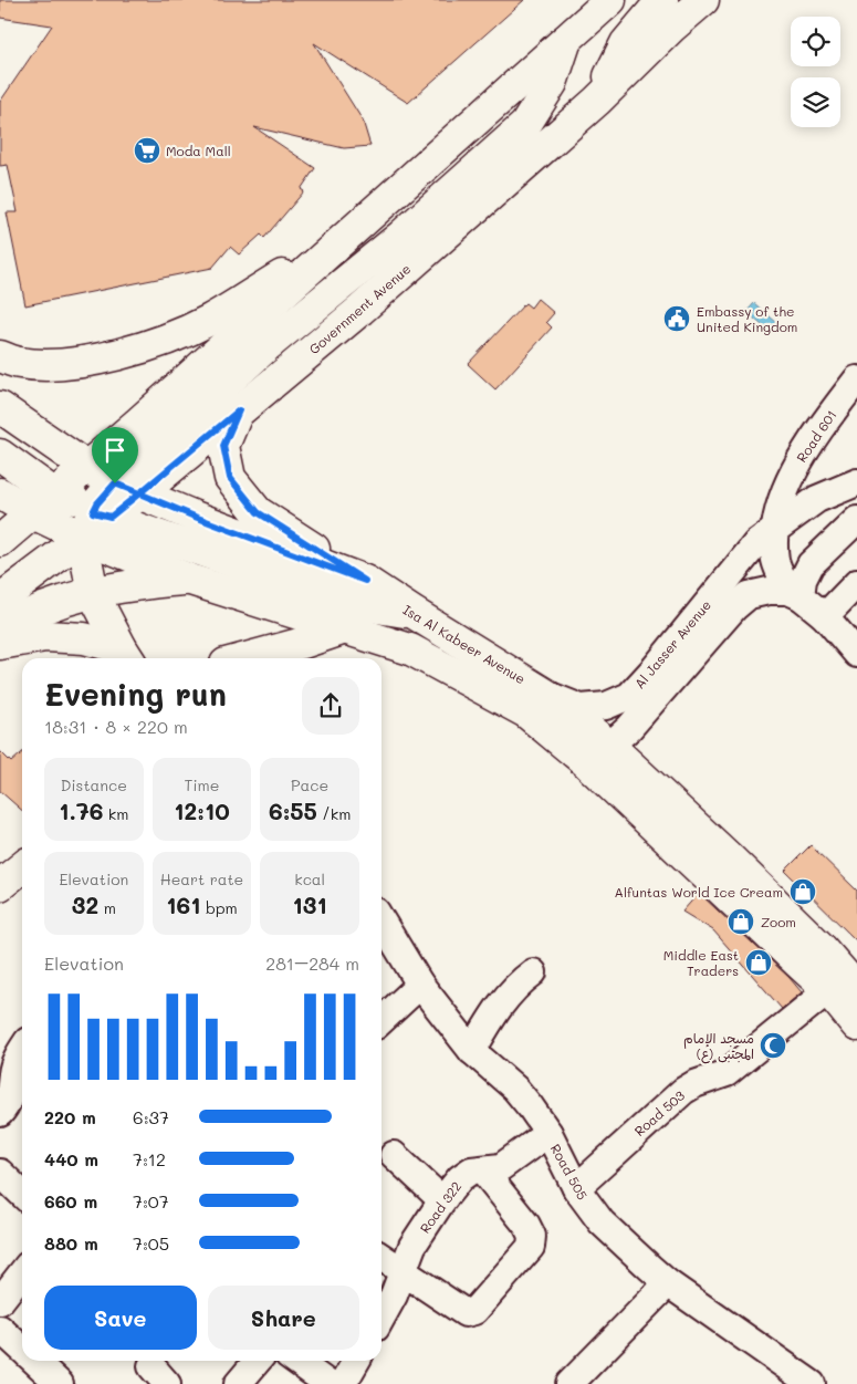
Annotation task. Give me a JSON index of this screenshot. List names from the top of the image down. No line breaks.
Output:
{"streets":{"main road":["Government Avenue","Isa Al Kabeer Avenue"],"street":["Road 601","Al Jasser Avenue","Road 503","Road 505","Road 322"]},"crossings":[["Government Avenue","Isa Al Kabeer Avenue"],["Road 601","Al Jasser Avenue"],["Isa Al Kabeer Avenue","Al Jasser Avenue"],["Isa Al Kabeer Avenue","Road 503"],["Road 503","Road 505"],["Road 505","Road 322"]],"places":{"supermarket":["Moda Mall"],"public building":["Embassy of the United Kingdom"],"shop":["Alfuntas World Ice Cream","Zoom","Middle East Traders"],"mosque":["مسجد الإمام المجتبى (ع)"]},"page":{"heading":["Evening run","18:31 · 8 × 220 m"],"stats":[["Distance","1.76 km"],["Time","12:10"],["Pace","6:55 /km"],["Elevation","32 m"],["Heart rate","161 bpm"],["kcal","131"]],"chart":["Elevation","281–284 m"],"list":[{"name":"220 m","note":"6:37"},{"name":"440 m","note":"7:12"},{"name":"660 m","note":"7:07"},{"name":"880 m","note":"7:05"}],"buttons":["Save","Share"]}}
